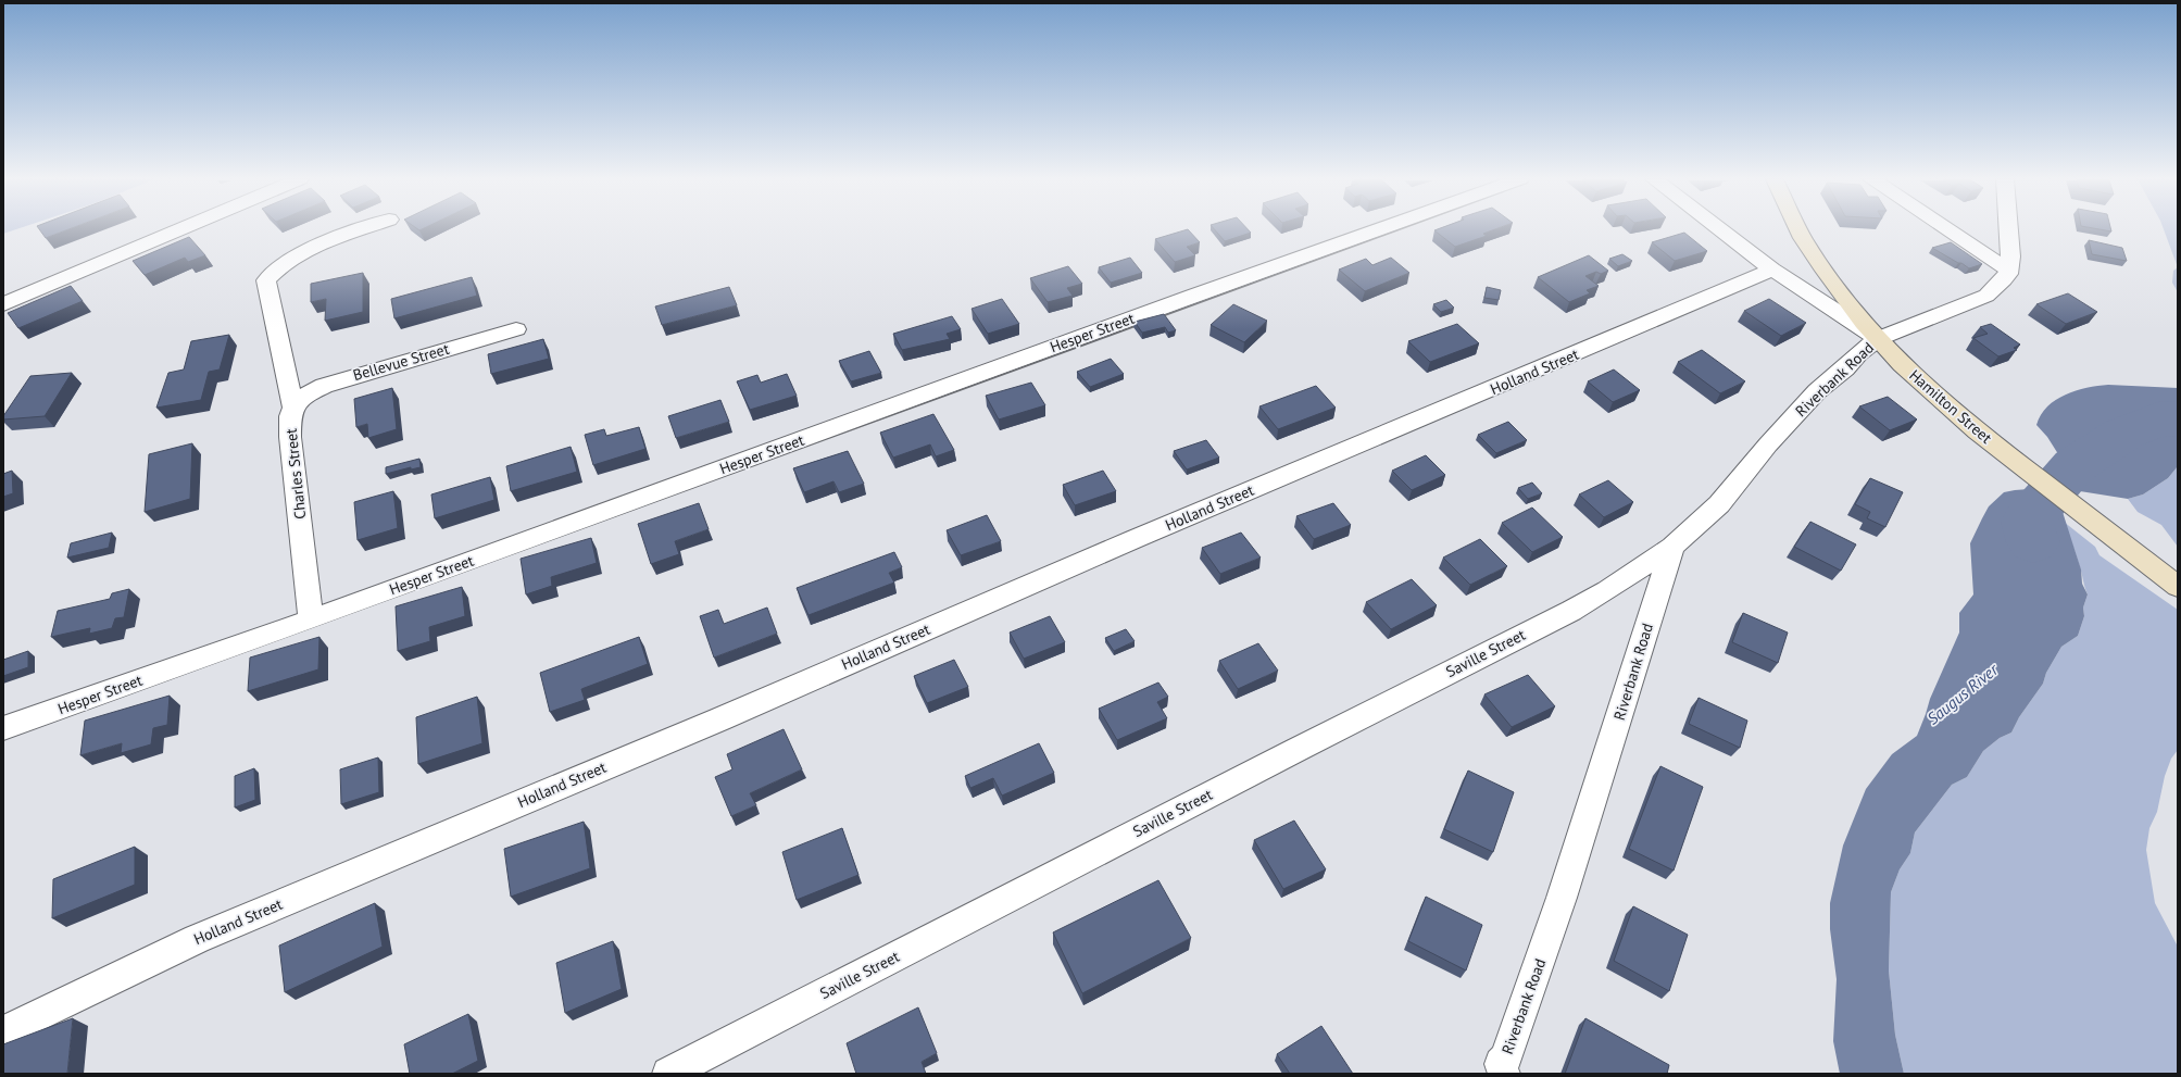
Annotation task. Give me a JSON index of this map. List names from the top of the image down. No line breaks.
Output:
{"streets":{"main road":["Hamilton Street"],"street":["Hesper Street","Bellevue Street","Holland Street","Riverbank Road","Charles Street","Saville Street"]},"crossings":[["Hesper Street","Charles Street"],["Bellevue Street","Charles Street"],["Riverbank Road","Hamilton Street"],["Riverbank Road","Saville Street"]],"water":["Saugus River"]}
